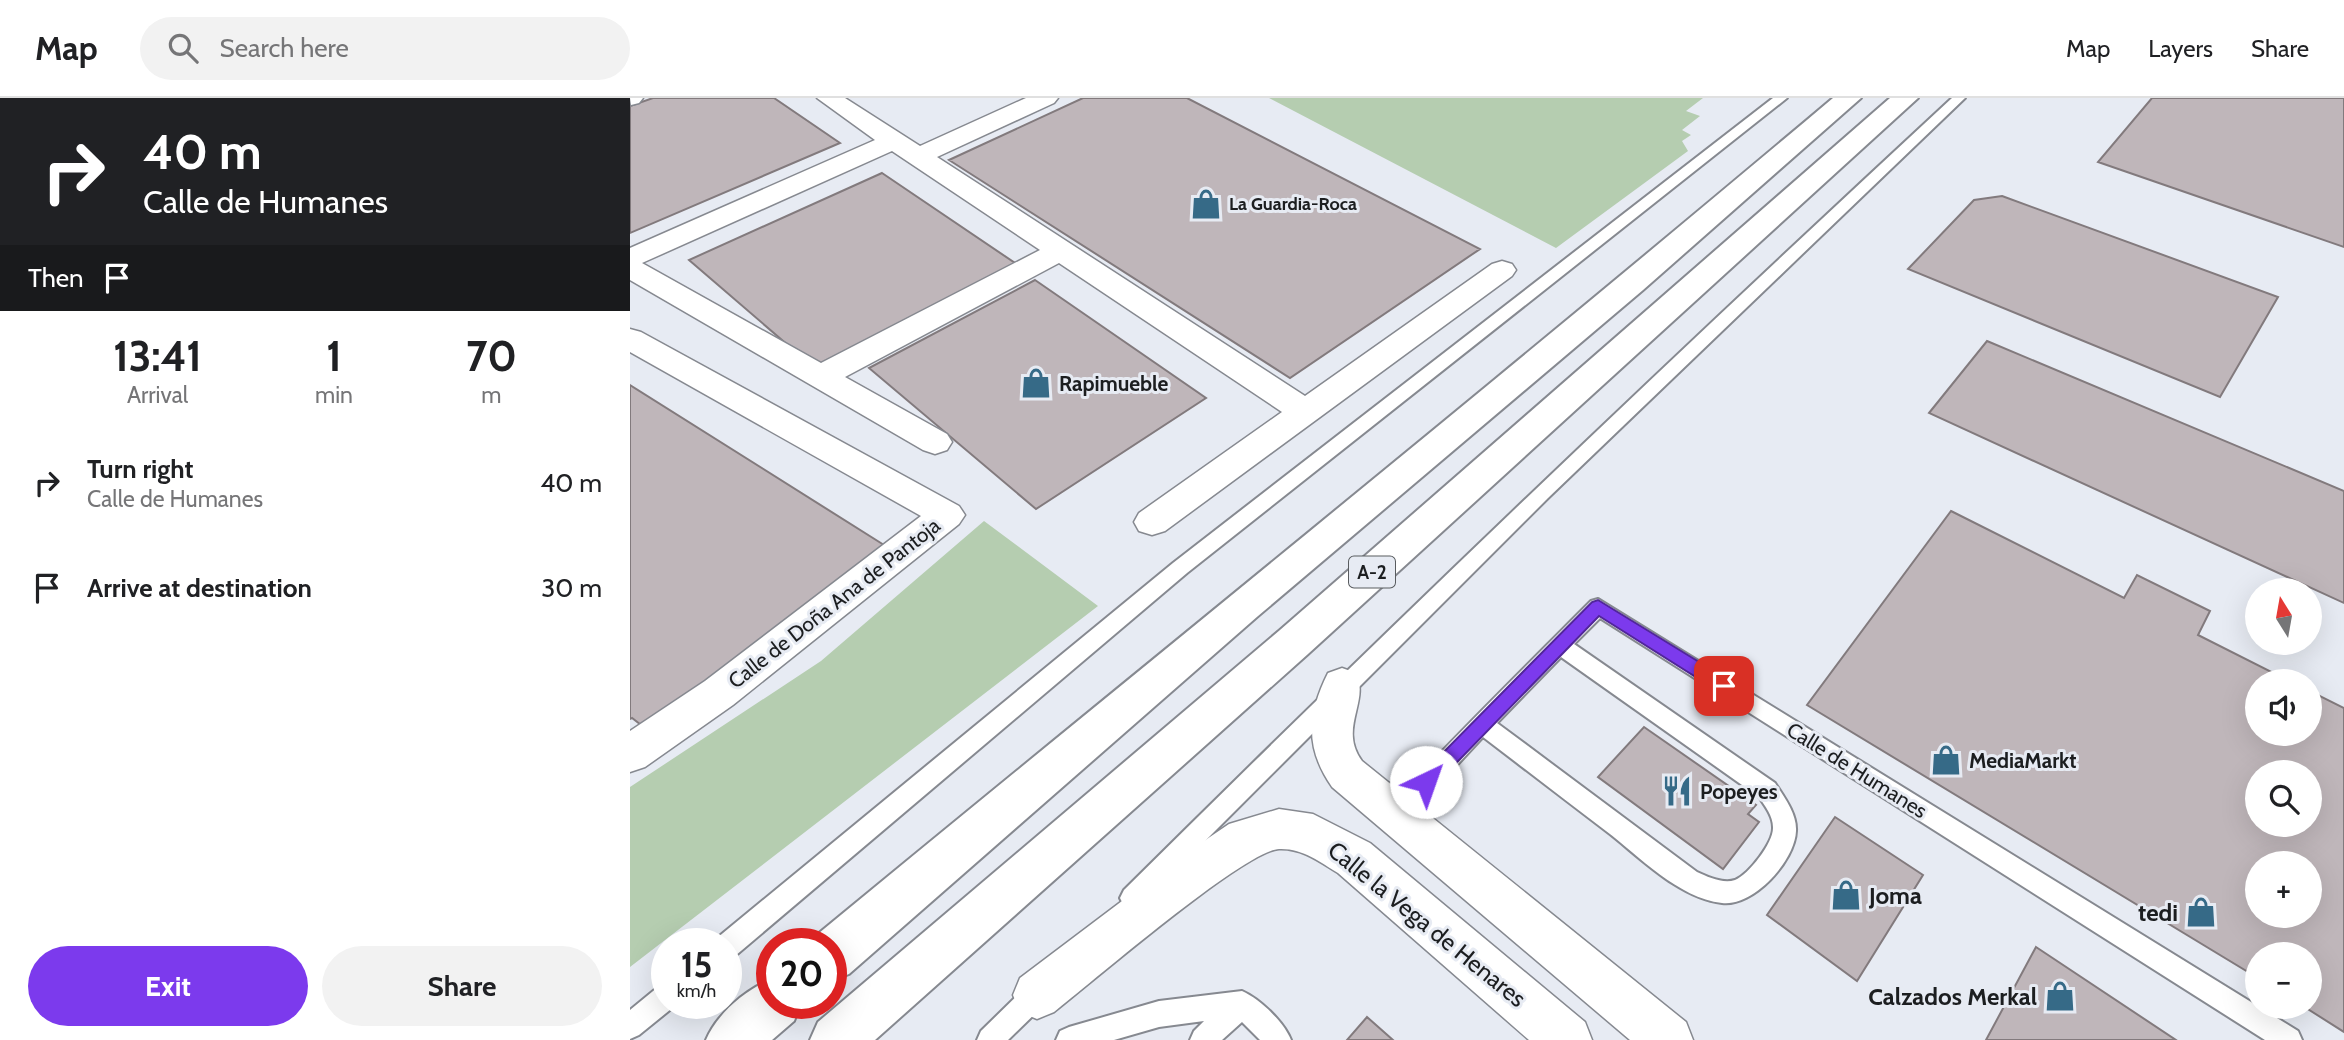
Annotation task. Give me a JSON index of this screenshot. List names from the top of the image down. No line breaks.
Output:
{"streets":{"highway":["A-2"],"street":["Calle de Doña Ana de Pantoja","Calle la Vega de Henares"],"lane":["Calle de Humanes"]},"places":{"shop":["La Guardia-Roca","Rapimueble","MediaMarkt","Joma","tedi","Calzados Merkal"],"restaurant":["Popeyes"]},"north":"top","page":{"header":"Map","search":"Search here","nav":["Map","Layers","Share"],"turn":["40 m","Calle de Humanes"],"then":"Then","eta":["13:41","Arrival","1","min","70","m"],"list":[{"name":"Turn right","note":"Calle de Humanes","value":"40 m"},{"name":"Arrive at destination","value":"30 m"}],"map_buttons":["+","−"],"speed":"15 km/h","limit":"20","buttons":["Exit","Share"]}}
